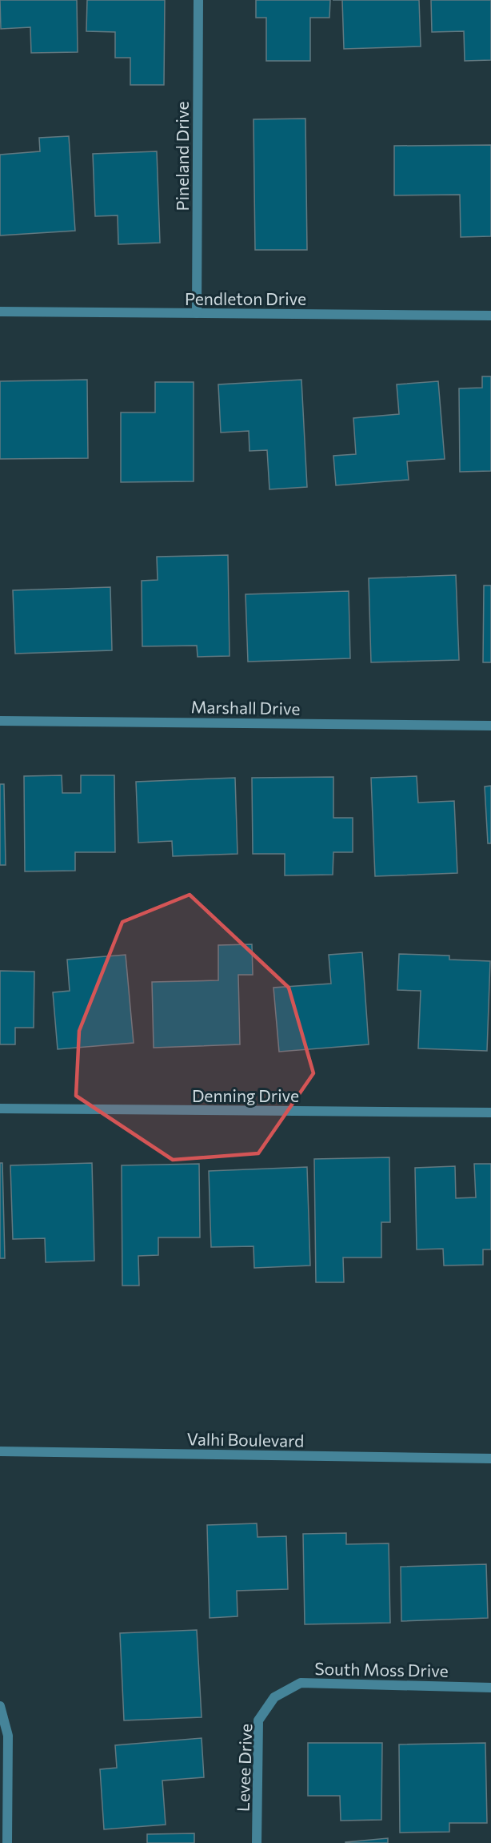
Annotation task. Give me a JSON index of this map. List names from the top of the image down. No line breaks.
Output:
{"streets":{"street":["Pineland Drive","Pendleton Drive","Marshall Drive","Denning Drive","Valhi Boulevard","South Moss Drive","Levee Drive"]},"crossings":[["Pineland Drive","Pendleton Drive"],["South Moss Drive","Levee Drive"]]}
